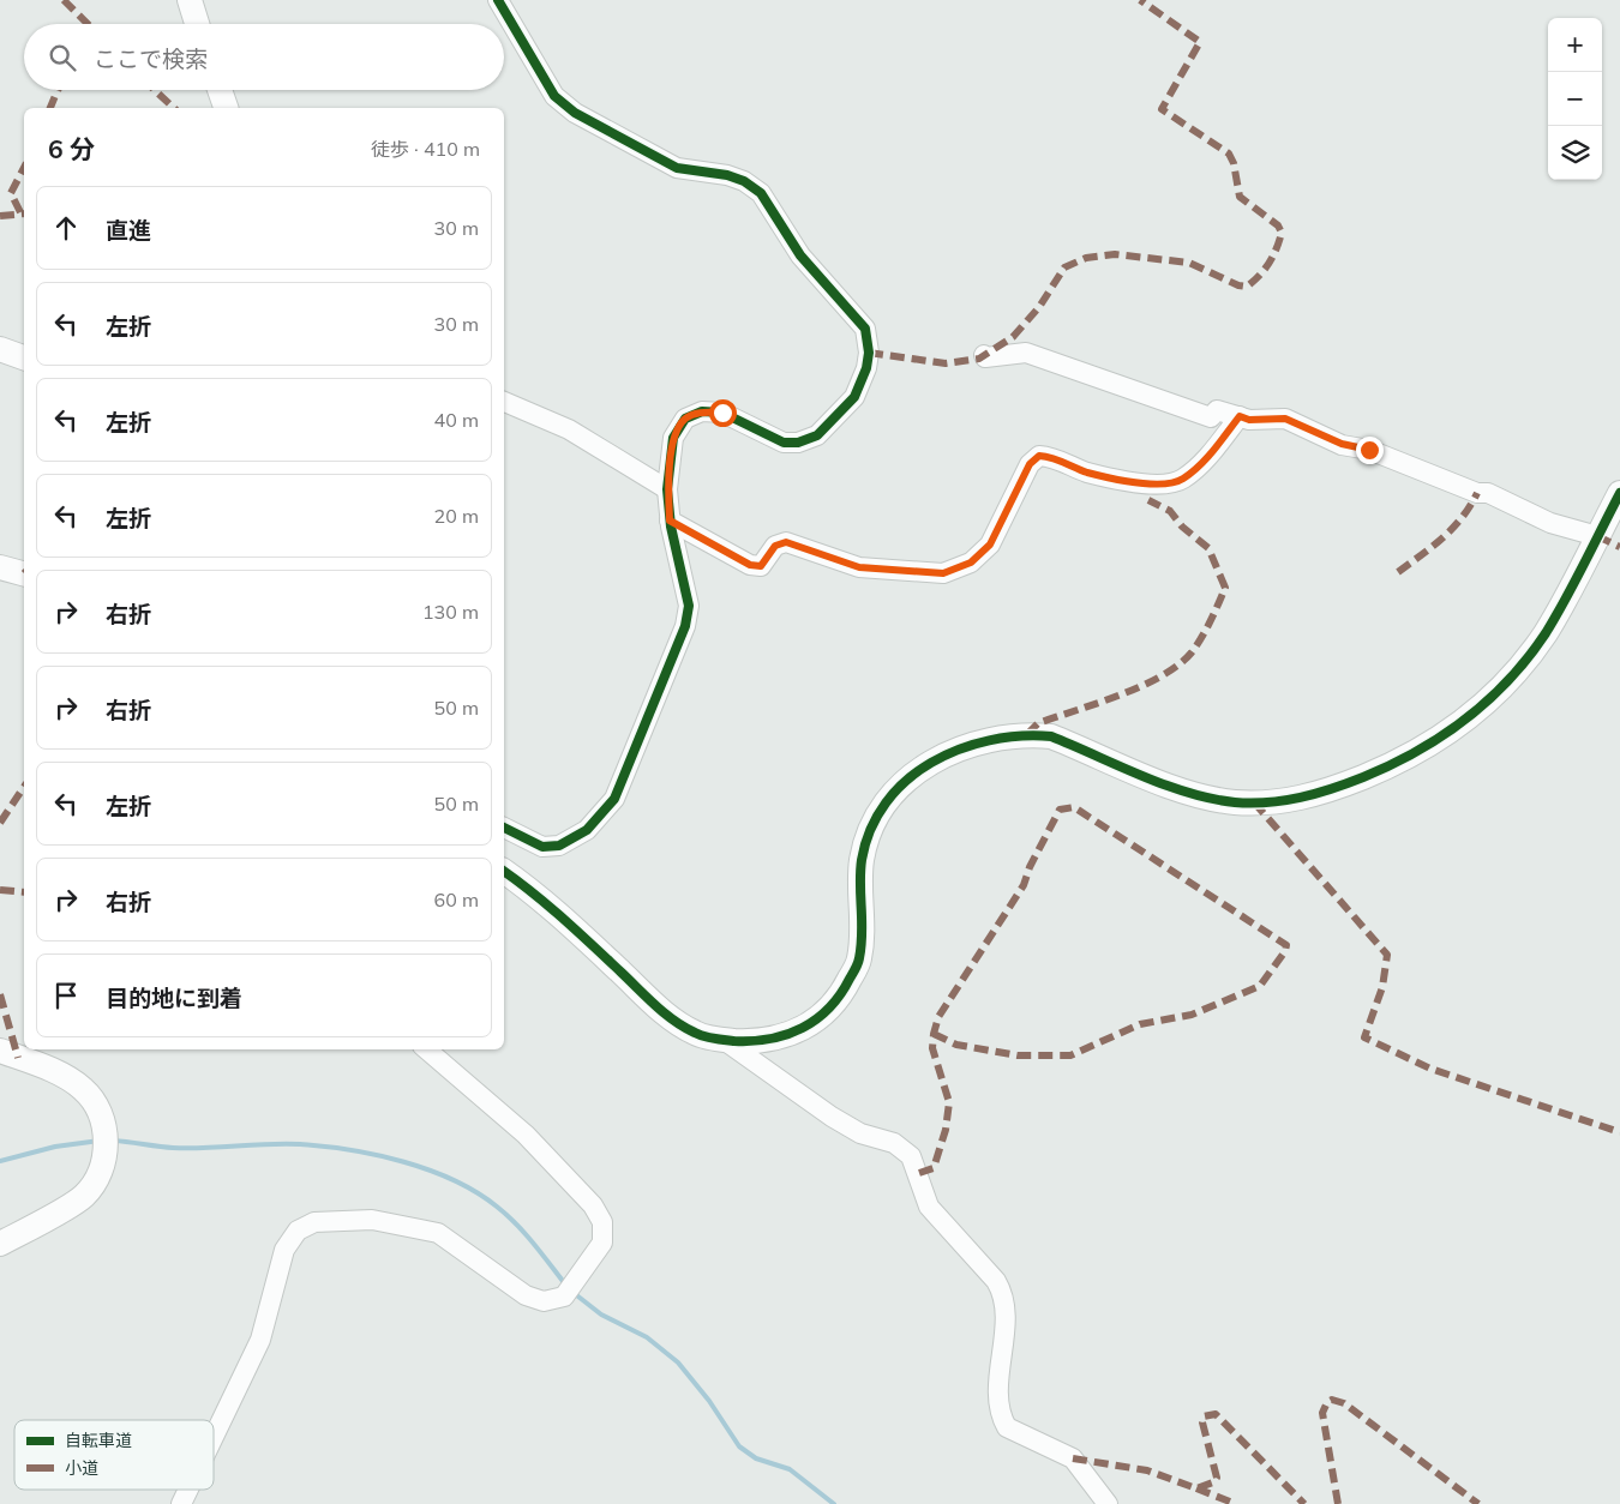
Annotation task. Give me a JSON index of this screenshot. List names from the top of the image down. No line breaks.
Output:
{"legend":["自転車道","小道"],"page":{"map_buttons":["+","−"],"search":"ここで検索","heading":["6 分","徒歩 · 410 m"],"list":[["直進","30 m"],["左折","30 m"],["左折","40 m"],["左折","20 m"],["右折","130 m"],["右折","50 m"],["左折","50 m"],["右折","60 m"],"目的地に到着"]}}
